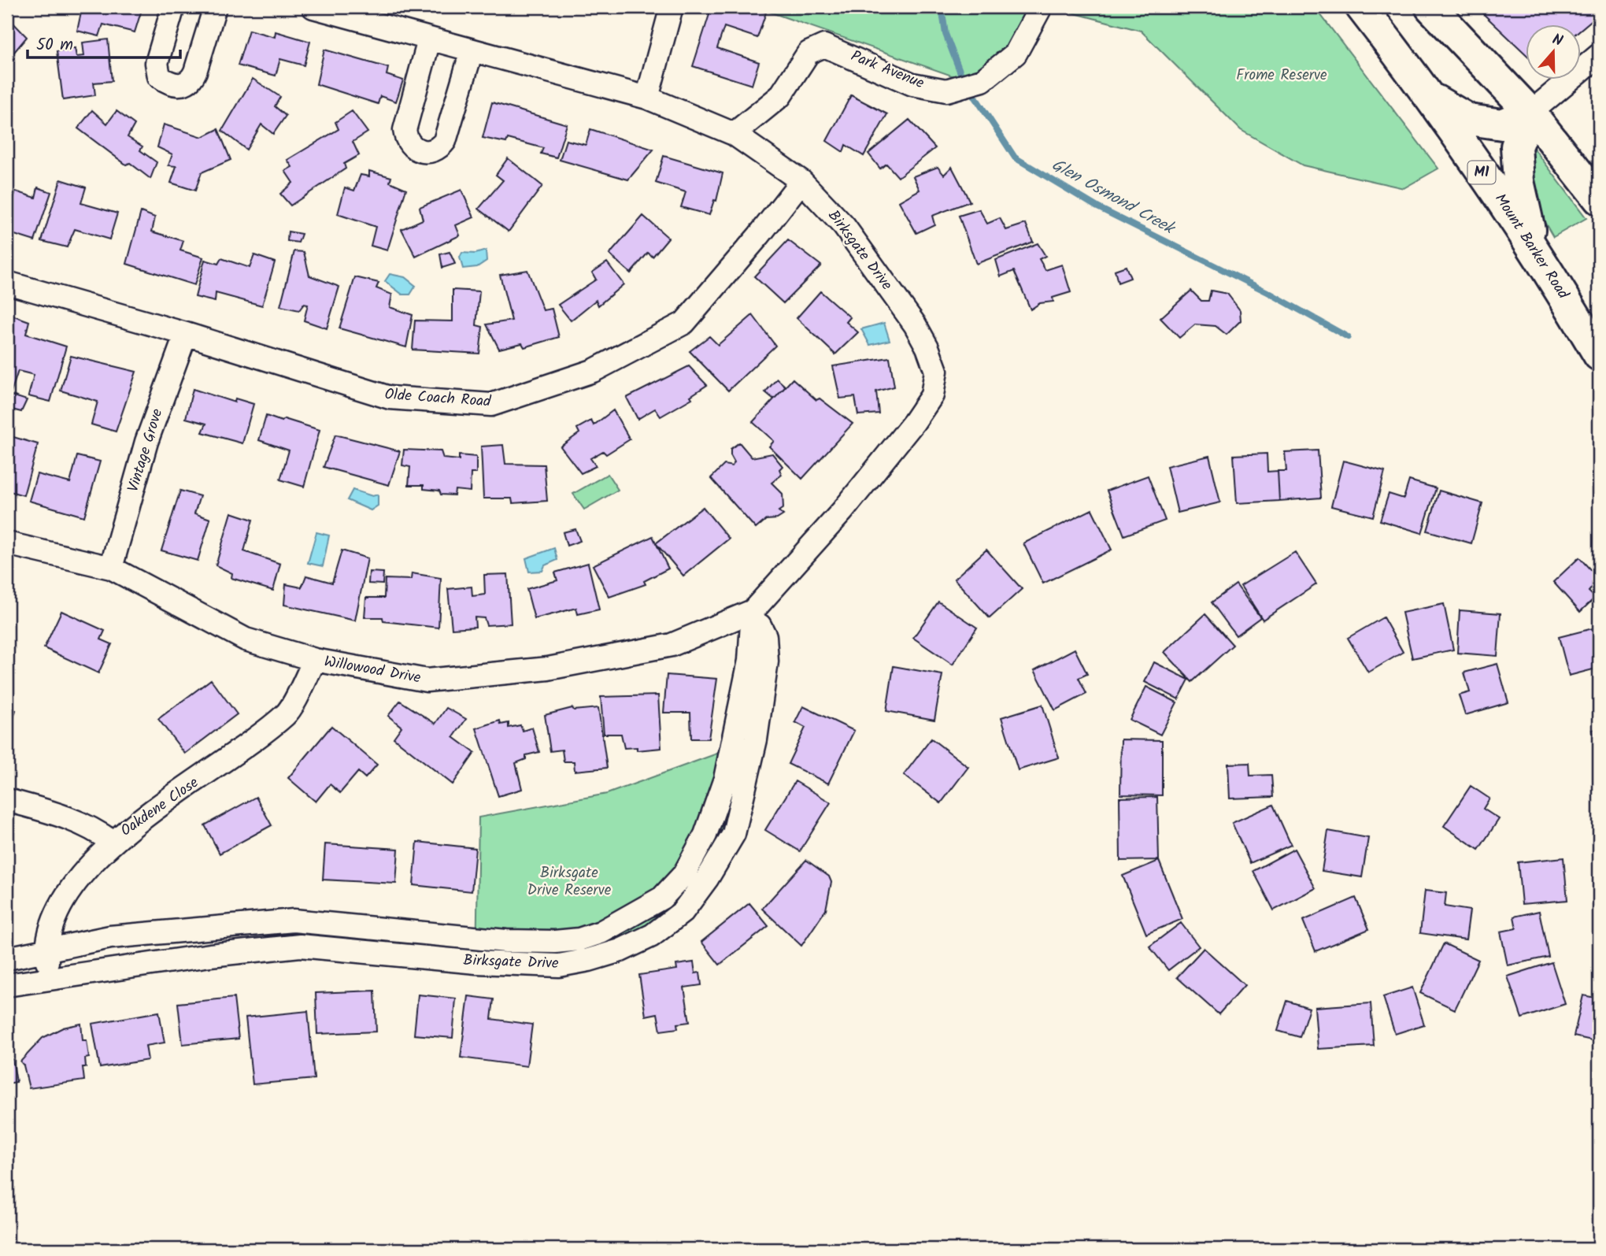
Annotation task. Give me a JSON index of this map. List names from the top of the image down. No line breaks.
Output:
{"streets":{"highway":["M1","Mount Barker Road"],"street":["Park Avenue","Birksgate Drive","Olde Coach Road","Vintage Grove","Willowood Drive","Oakdene Close"]},"crossings":[["Park Avenue","Birksgate Drive"],["Birksgate Drive","Olde Coach Road"],["Birksgate Drive","Willowood Drive"],["Birksgate Drive","Oakdene Close"],["Olde Coach Road","Vintage Grove"],["Vintage Grove","Willowood Drive"],["Willowood Drive","Oakdene Close"]],"water":["Glen Osmond Creek"],"parks":["Frome Reserve","Birksgate Drive Reserve"],"scale_bar":"50 m","north":"top"}
